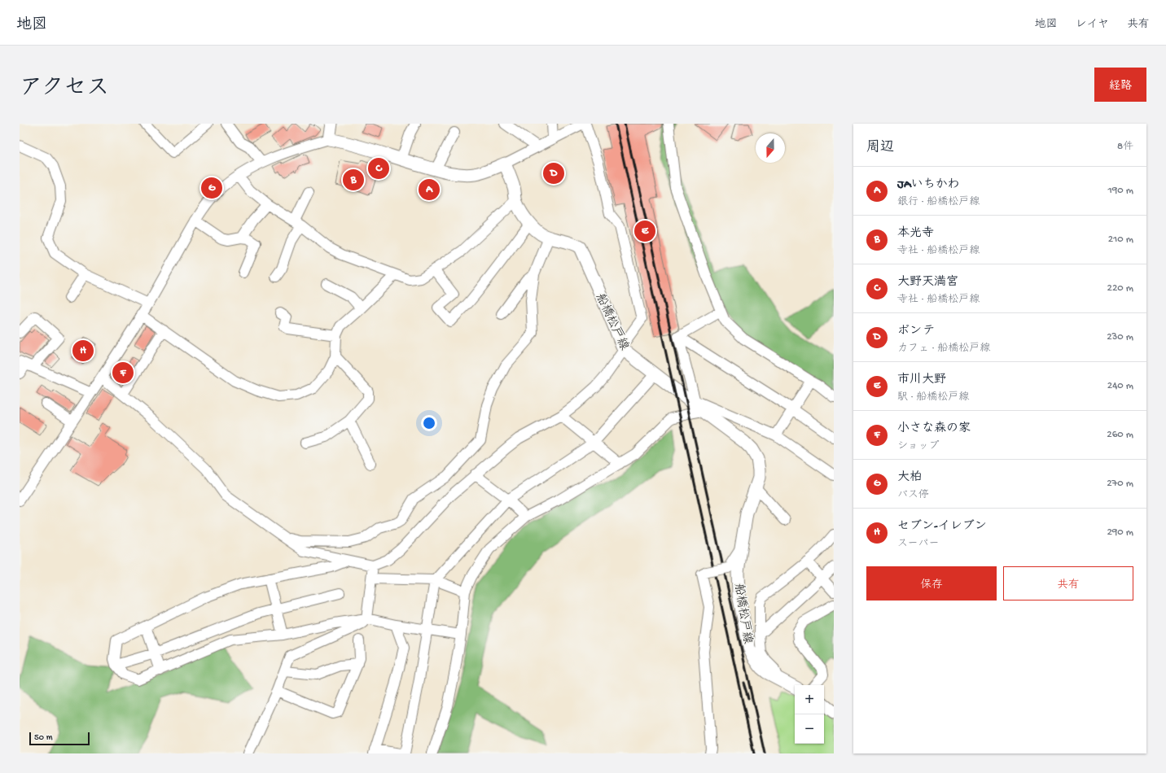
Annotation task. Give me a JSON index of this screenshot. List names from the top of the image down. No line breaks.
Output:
{"streets":{"main road":["船橋松戸線"]},"scale_bar":"50 m","north":"bottom","page":{"header":"地図","nav":["地図","レイヤ","共有"],"title":"アクセス","buttons":["経路",["保存","共有"]],"heading":["周辺","8件"],"pins":["C","D","B","G","A","E","H","F"],"list":[{"mark":"A","name":"JAいちかわ","note":"銀行 · 船橋松戸線","value":"190 m"},{"mark":"B","name":"本光寺","note":"寺社 · 船橋松戸線","value":"210 m"},{"mark":"C","name":"大野天満宮","note":"寺社 · 船橋松戸線","value":"220 m"},{"mark":"D","name":"ボンテ","note":"カフェ · 船橋松戸線","value":"230 m"},{"mark":"E","name":"市川大野","note":"駅 · 船橋松戸線","value":"240 m"},{"mark":"F","name":"小さな森の家","note":"ショップ","value":"260 m"},{"mark":"G","name":"大柏","note":"バス停","value":"270 m"},{"mark":"H","name":"セブン-イレブン","note":"スーパー","value":"290 m"}],"map_buttons":["+","−"],"scale":"50 m"}}
